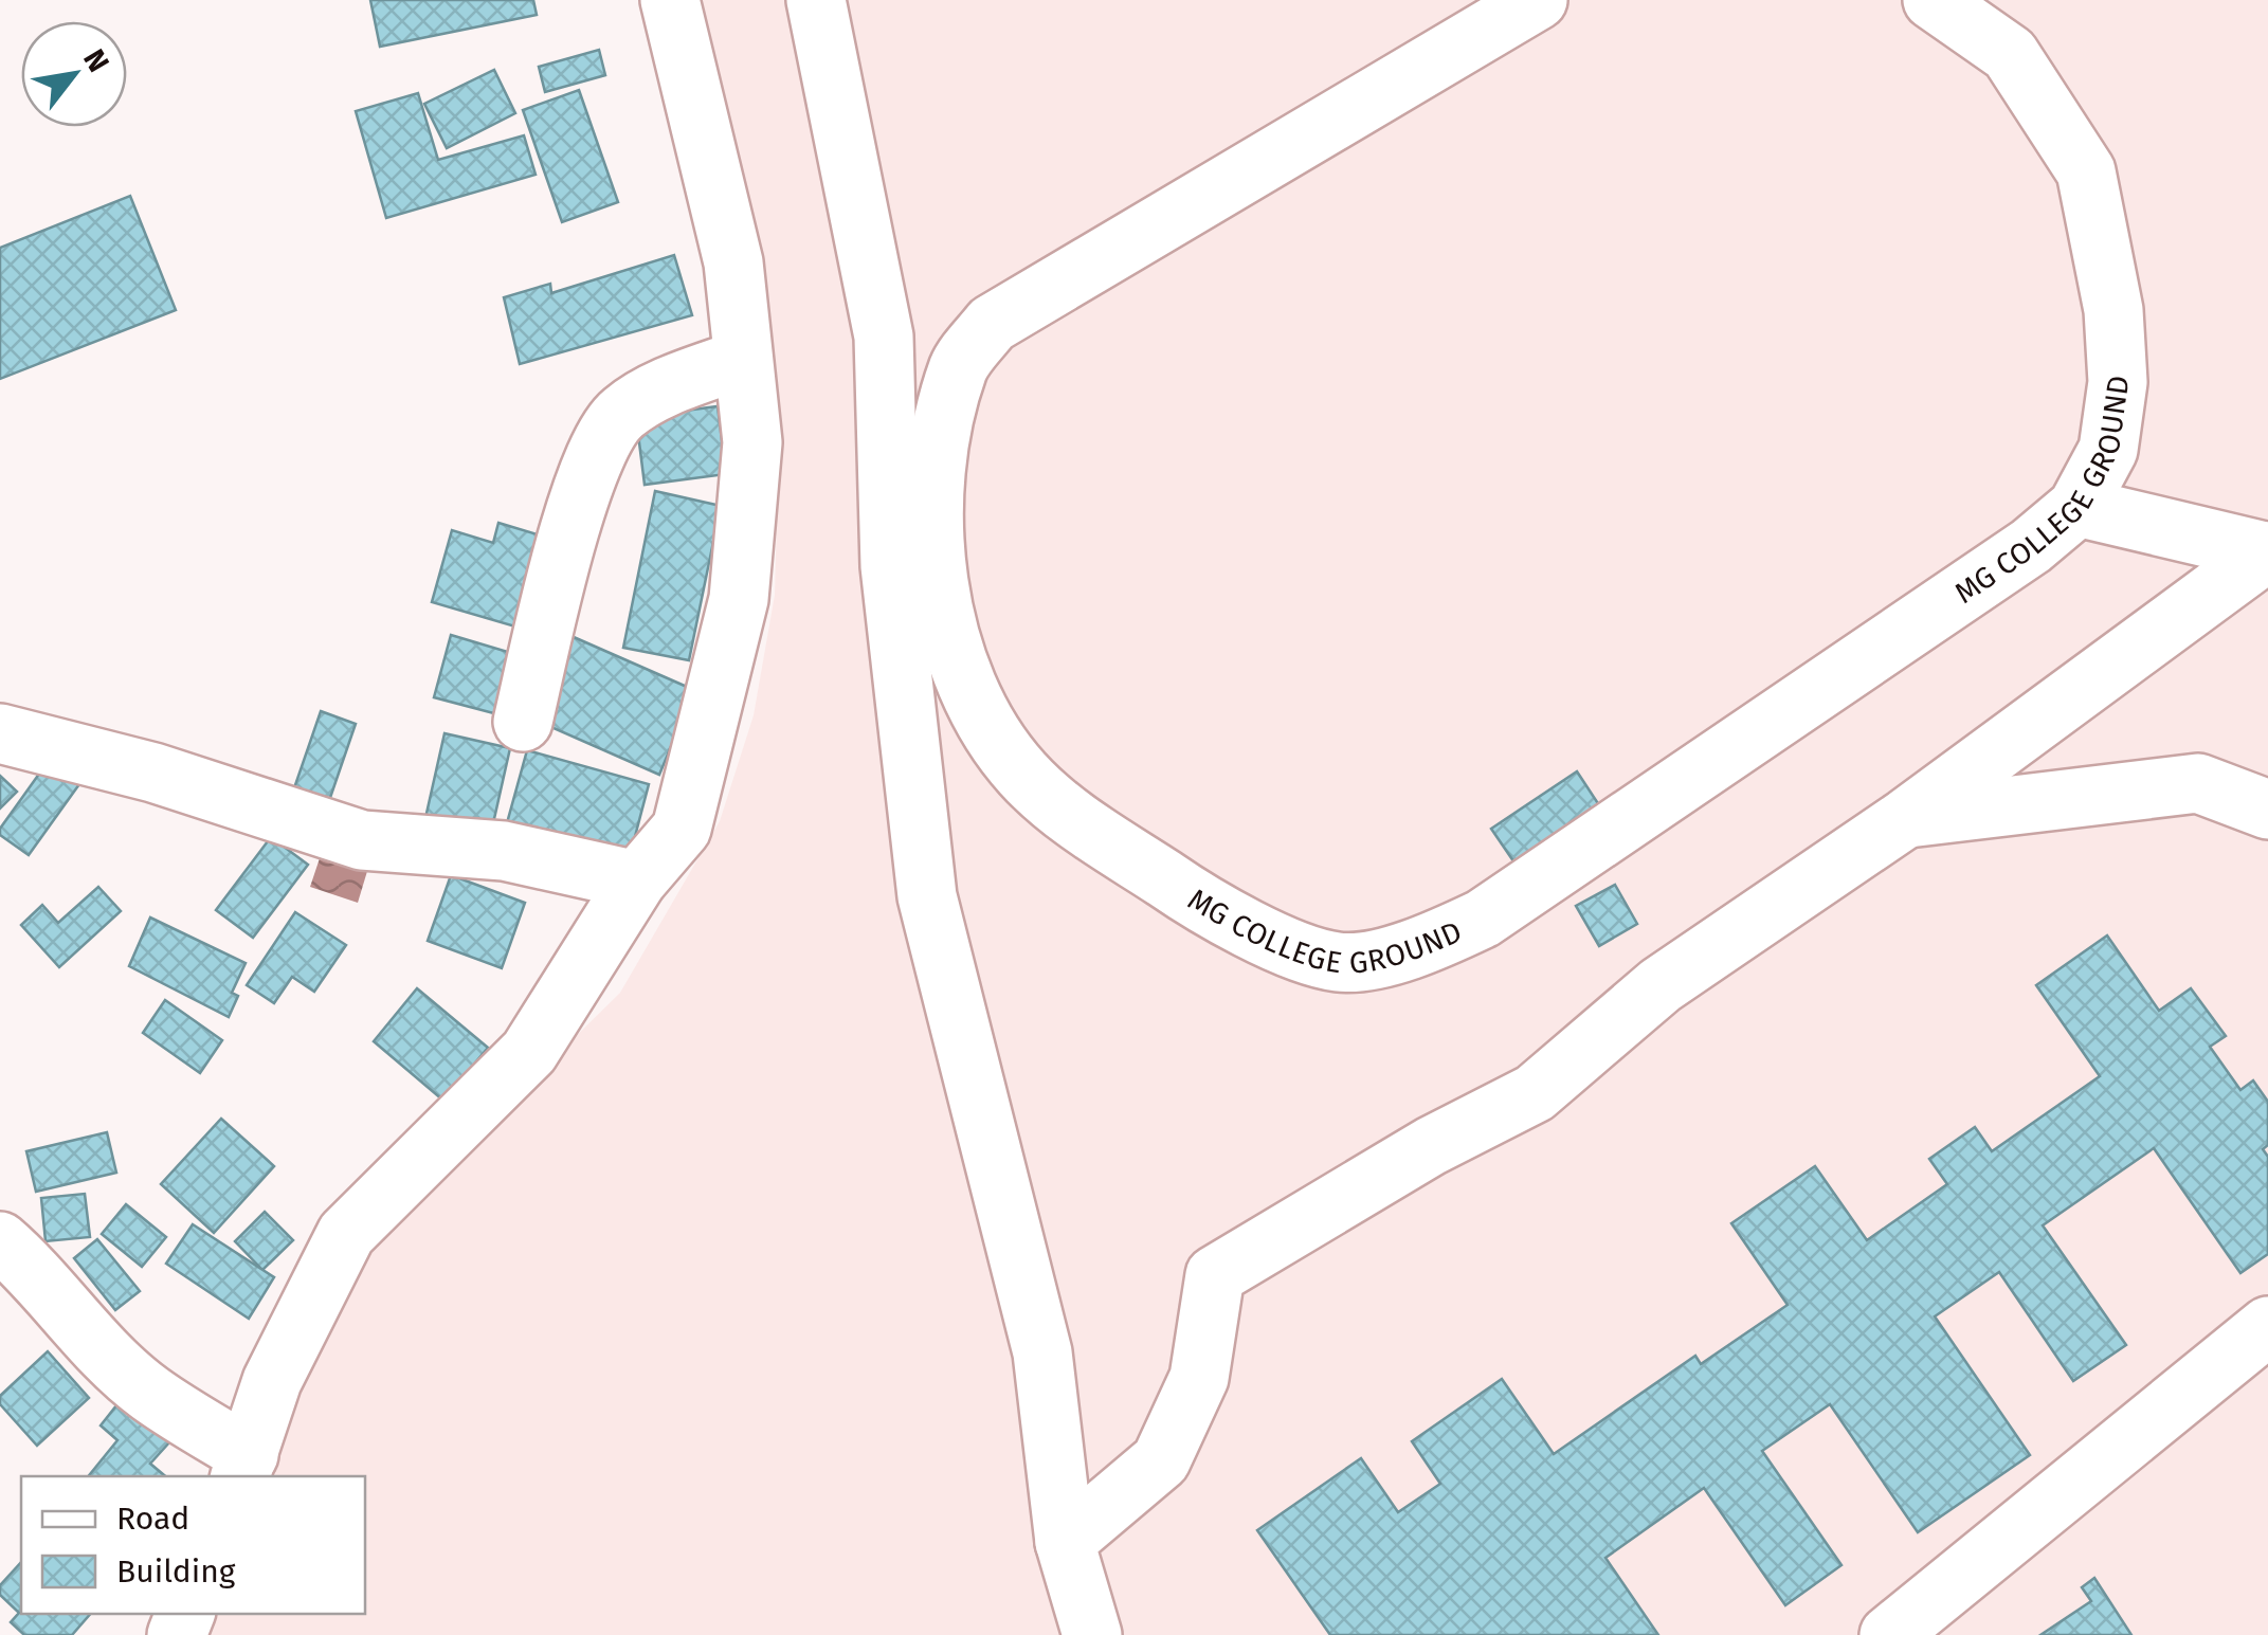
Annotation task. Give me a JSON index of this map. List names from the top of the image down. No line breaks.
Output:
{"streets":{"street":["MG COLLEGE GROUND"]},"legend":["Road","Building"],"north":"top right"}
